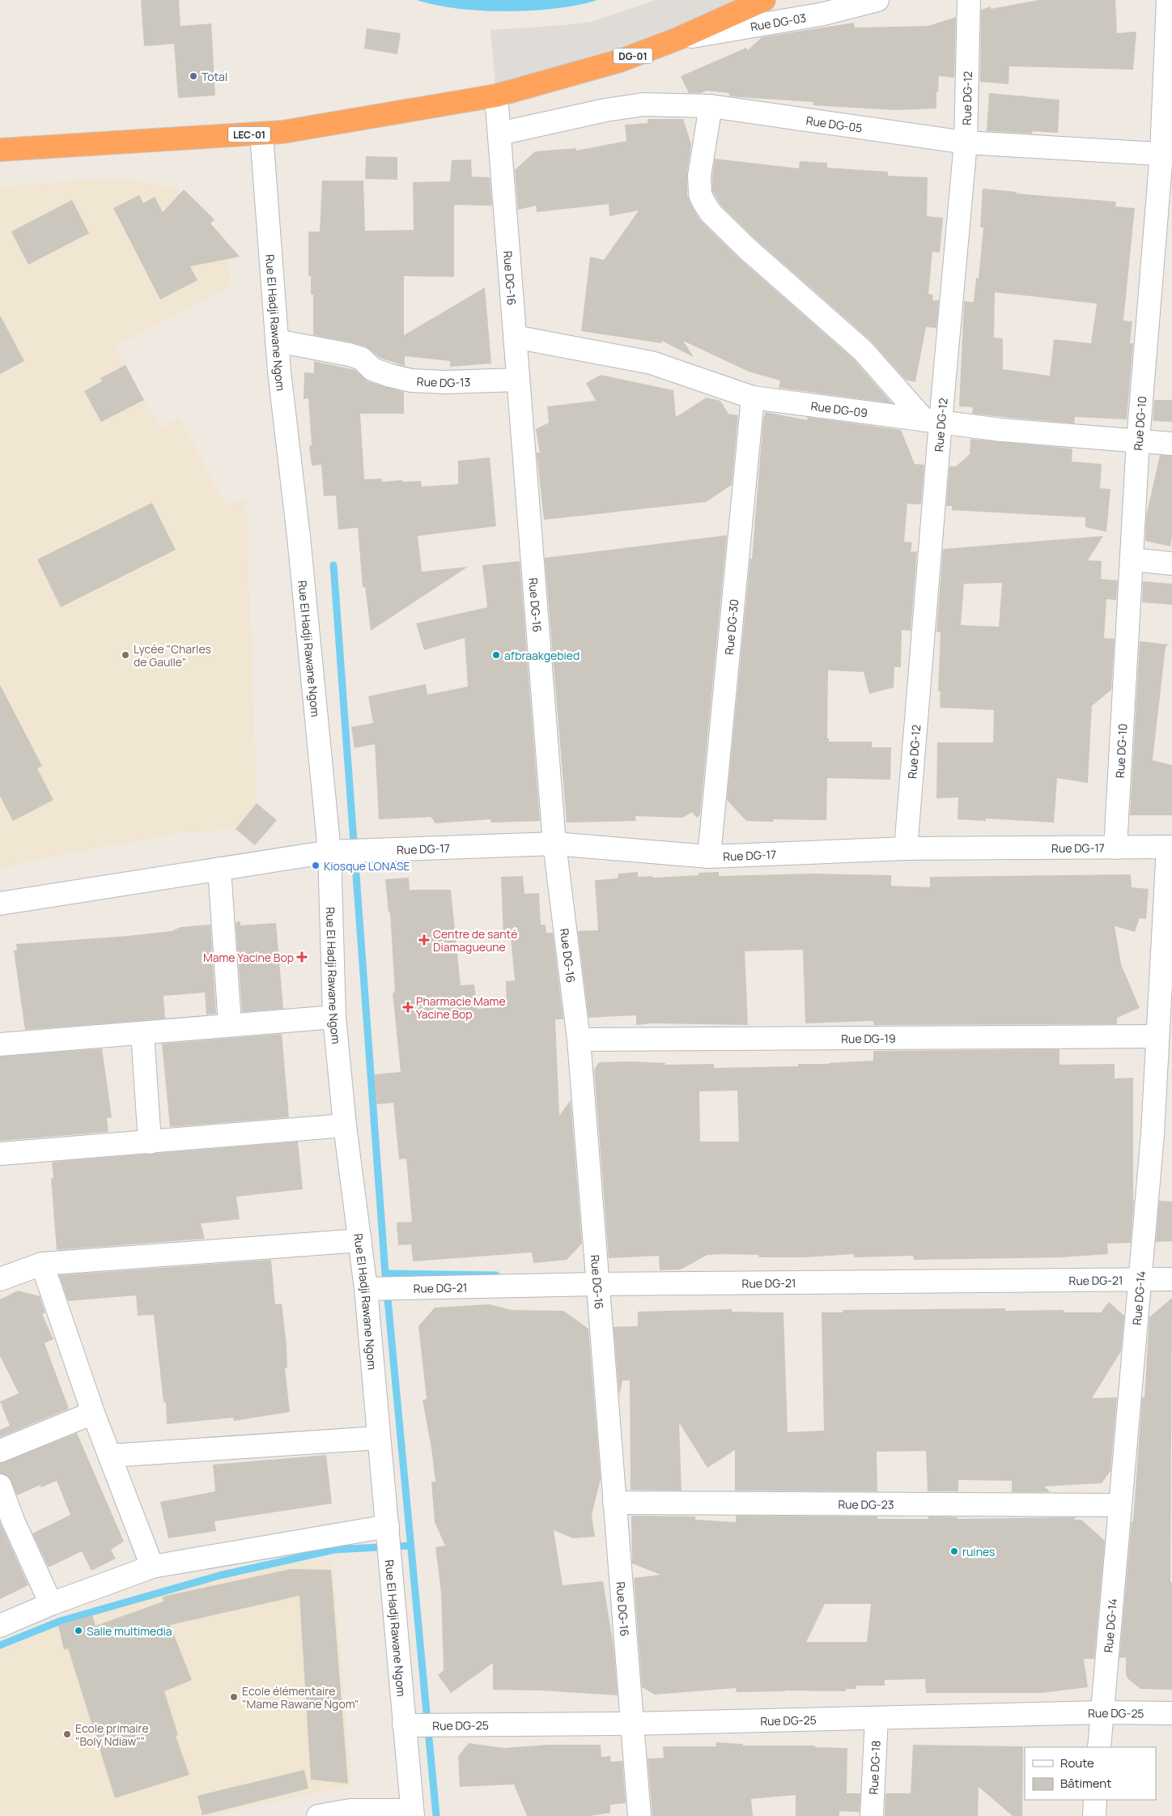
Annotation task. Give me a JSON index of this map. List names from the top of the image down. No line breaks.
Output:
{"streets":{"highway":["DG-01","LEC-01"],"street":["Rue DG-03","Rue DG-12","Rue DG-05","Rue DG-16","Rue El Hadji Rawane Ngom","Rue DG-13","Rue DG-09","Rue DG-10","Rue DG-30","Rue DG-17","Rue DG-19","Rue DG-21","Rue DG-14","Rue DG-23","Rue DG-25","Rue DG-18"]},"crossings":[["Rue DG-03","DG-01"],["DG-01","LEC-01"],["DG-01","Rue DG-16"],["Rue DG-12","Rue DG-05"],["Rue DG-12","Rue DG-09"],["Rue DG-12","Rue DG-17"],["Rue DG-05","Rue DG-16"],["Rue DG-05","Rue DG-10"],["LEC-01","Rue DG-16"],["LEC-01","Rue El Hadji Rawane Ngom"],["Rue DG-16","Rue DG-13"],["Rue DG-16","Rue DG-09"],["Rue DG-16","Rue DG-17"],["Rue DG-16","Rue DG-19"],["Rue DG-16","Rue DG-21"],["Rue DG-16","Rue DG-23"],["Rue DG-16","Rue DG-25"],["Rue El Hadji Rawane Ngom","Rue DG-13"],["Rue El Hadji Rawane Ngom","Rue DG-17"],["Rue El Hadji Rawane Ngom","Rue DG-21"],["Rue El Hadji Rawane Ngom","Rue DG-25"],["Rue DG-09","Rue DG-10"],["Rue DG-09","Rue DG-30"],["Rue DG-10","Rue DG-17"],["Rue DG-30","Rue DG-17"],["Rue DG-17","Rue DG-14"],["Rue DG-19","Rue DG-14"],["Rue DG-21","Rue DG-14"],["Rue DG-14","Rue DG-23"],["Rue DG-14","Rue DG-25"],["Rue DG-25","Rue DG-18"]],"places":{"other":["Total","Lycée \"Charles de Gaulle\"","afbraakgebied","Kiosque LONASE","ruines","Salle multimedia","Ecole élémentaire \"Mame Rawane Ngom\"","Ecole primaire \"Boly Ndiaw\"\""],"health":["Centre de santé Diamagueune","Mame Yacine Bop","Pharmacie Mame Yacine Bop"]},"legend":["Route","Bâtiment"]}
